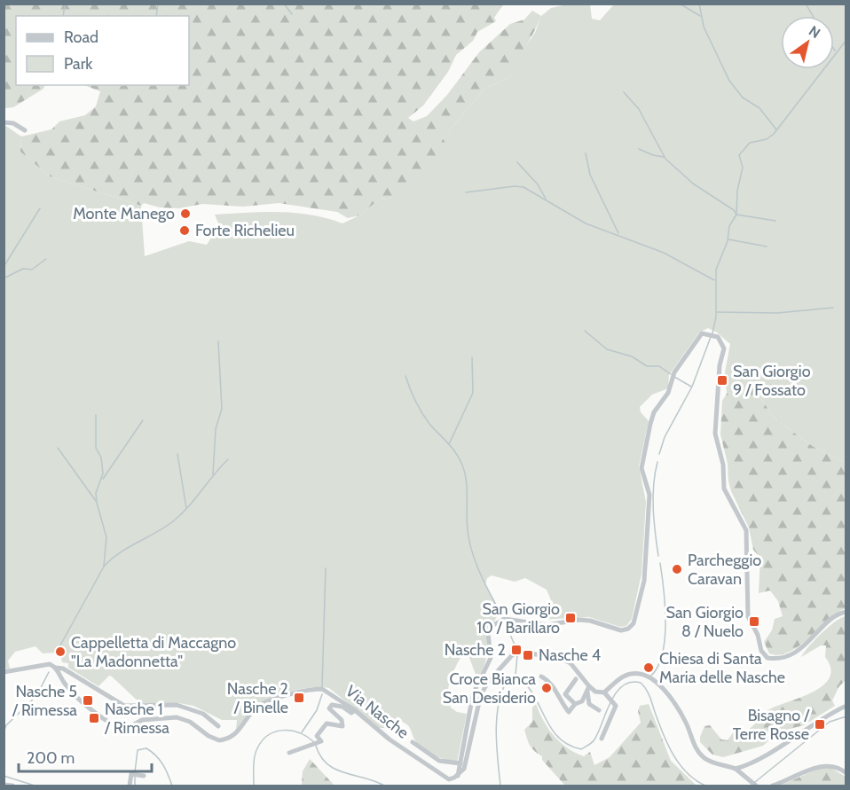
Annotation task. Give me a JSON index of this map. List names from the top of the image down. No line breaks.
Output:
{"streets":{"street":["Via Nasche"]},"places":{"other":["Monte Manego","Forte Richelieu","Parcheggio Caravan","Cappelletta di Maccagno \"La Madonnetta\"","Chiesa di Santa Maria delle Nasche","Croce Bianca San Desiderio"],"transit":["San Giorgio 9 / Fossato","San Giorgio 10 / Barillaro","San Giorgio 8 / Nuelo","Nasche 2","Nasche 4","Nasche 2 / Binelle","Nasche 5 / Rimessa","Nasche 1 / Rimessa","Bisagno / Terre Rosse"]},"legend":["Road","Park"],"scale_bar":"200 m","north":"top right"}
